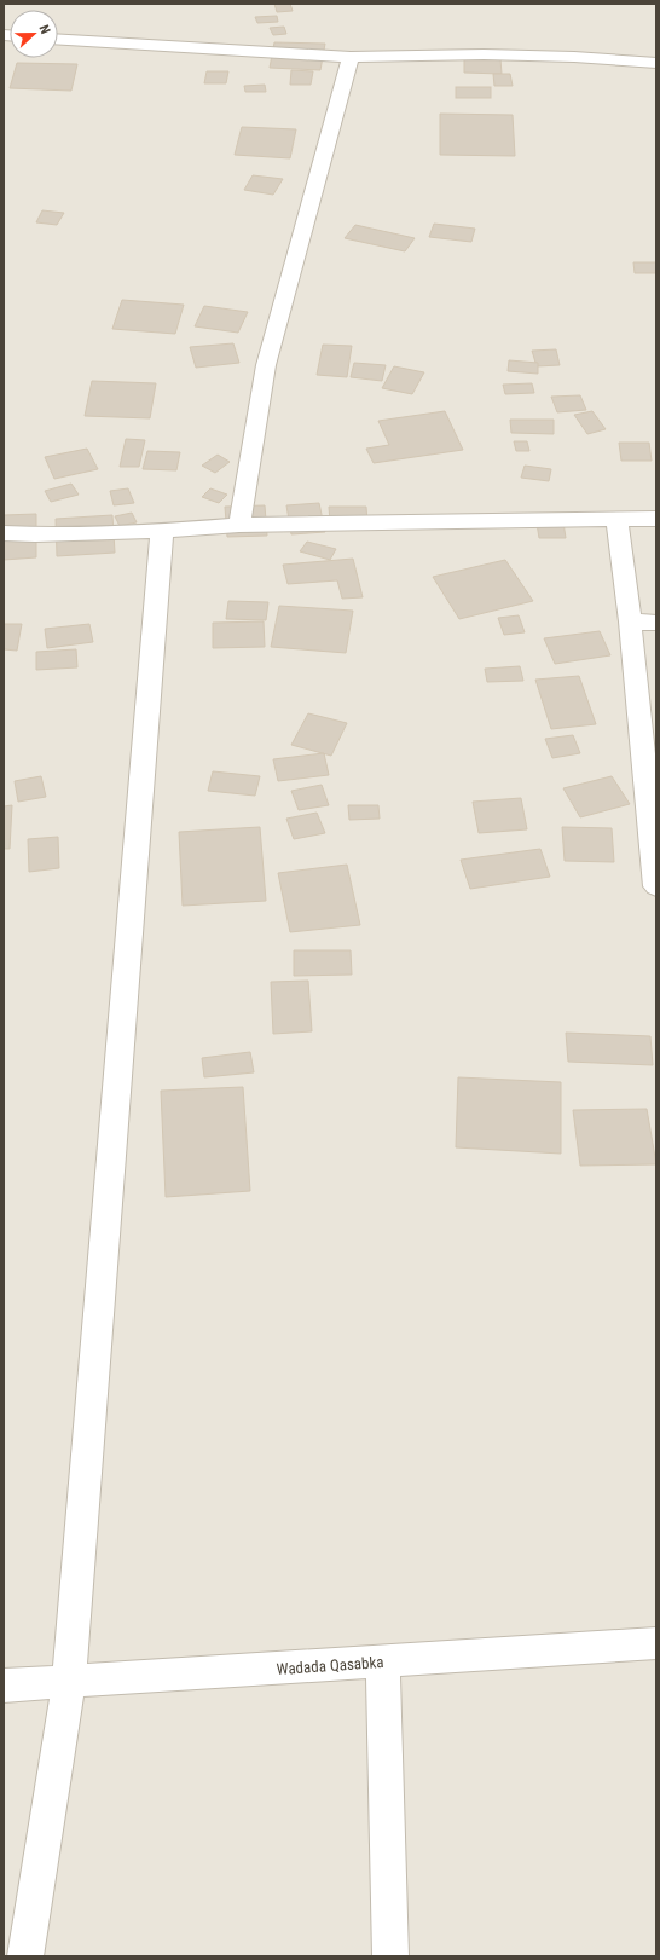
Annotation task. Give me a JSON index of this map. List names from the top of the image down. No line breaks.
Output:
{"streets":{"street":["Wadada Qasabka"]},"north":"right"}
